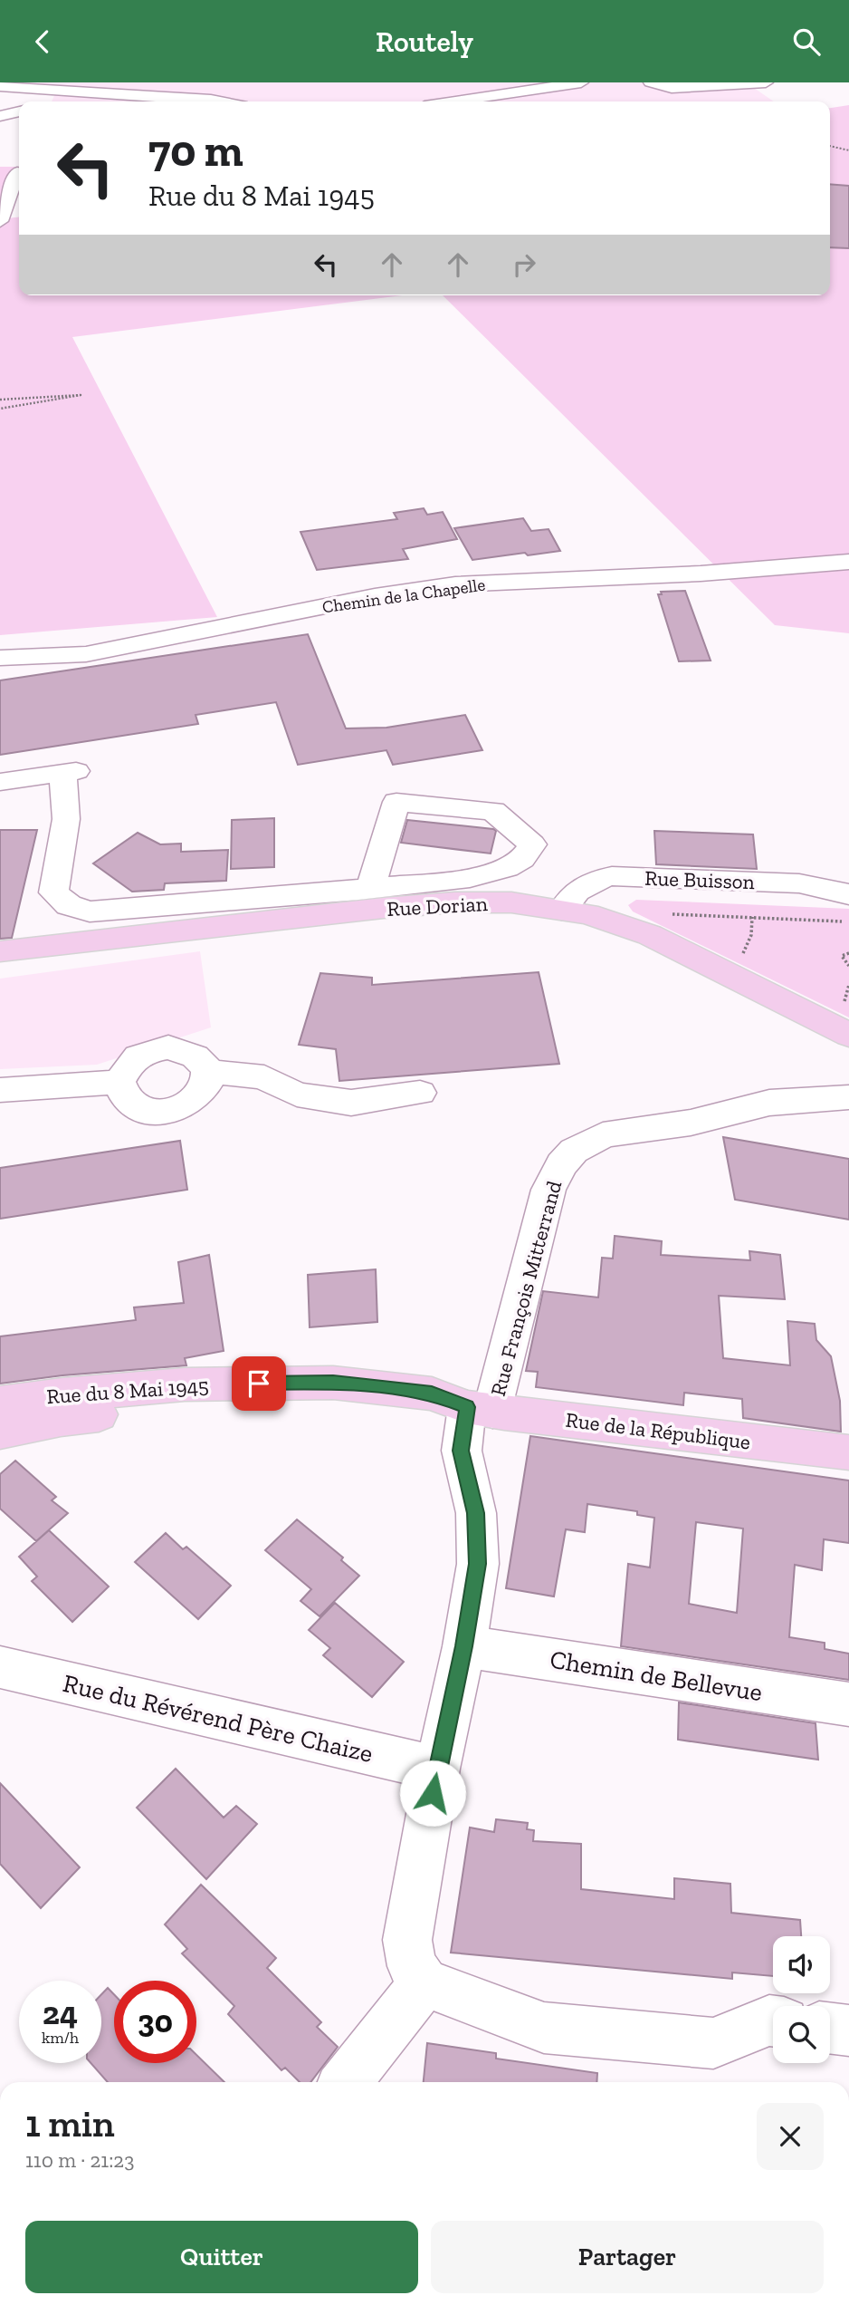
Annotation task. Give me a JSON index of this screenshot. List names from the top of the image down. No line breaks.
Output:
{"streets":{"main road":["Rue Dorian","Rue du 8 Mai 1945","Rue de la République"],"street":["Chemin de la Chapelle","Rue Buisson","Rue François Mitterrand","Chemin de Bellevue","Rue du Révérend Père Chaize"]},"crossings":[["Rue Buisson","Rue Dorian"],["Rue François Mitterrand","Rue du 8 Mai 1945"],["Rue François Mitterrand","Rue de la République"],["Rue François Mitterrand","Chemin de Bellevue"],["Rue François Mitterrand","Rue du Révérend Père Chaize"],["Rue du 8 Mai 1945","Rue de la République"]],"page":{"header":"Routely","turn":["70 m","Rue du 8 Mai 1945"],"speed":"24 km/h","limit":"30","heading":["1 min","110 m · 21:23"],"buttons":["Quitter","Partager"]}}
